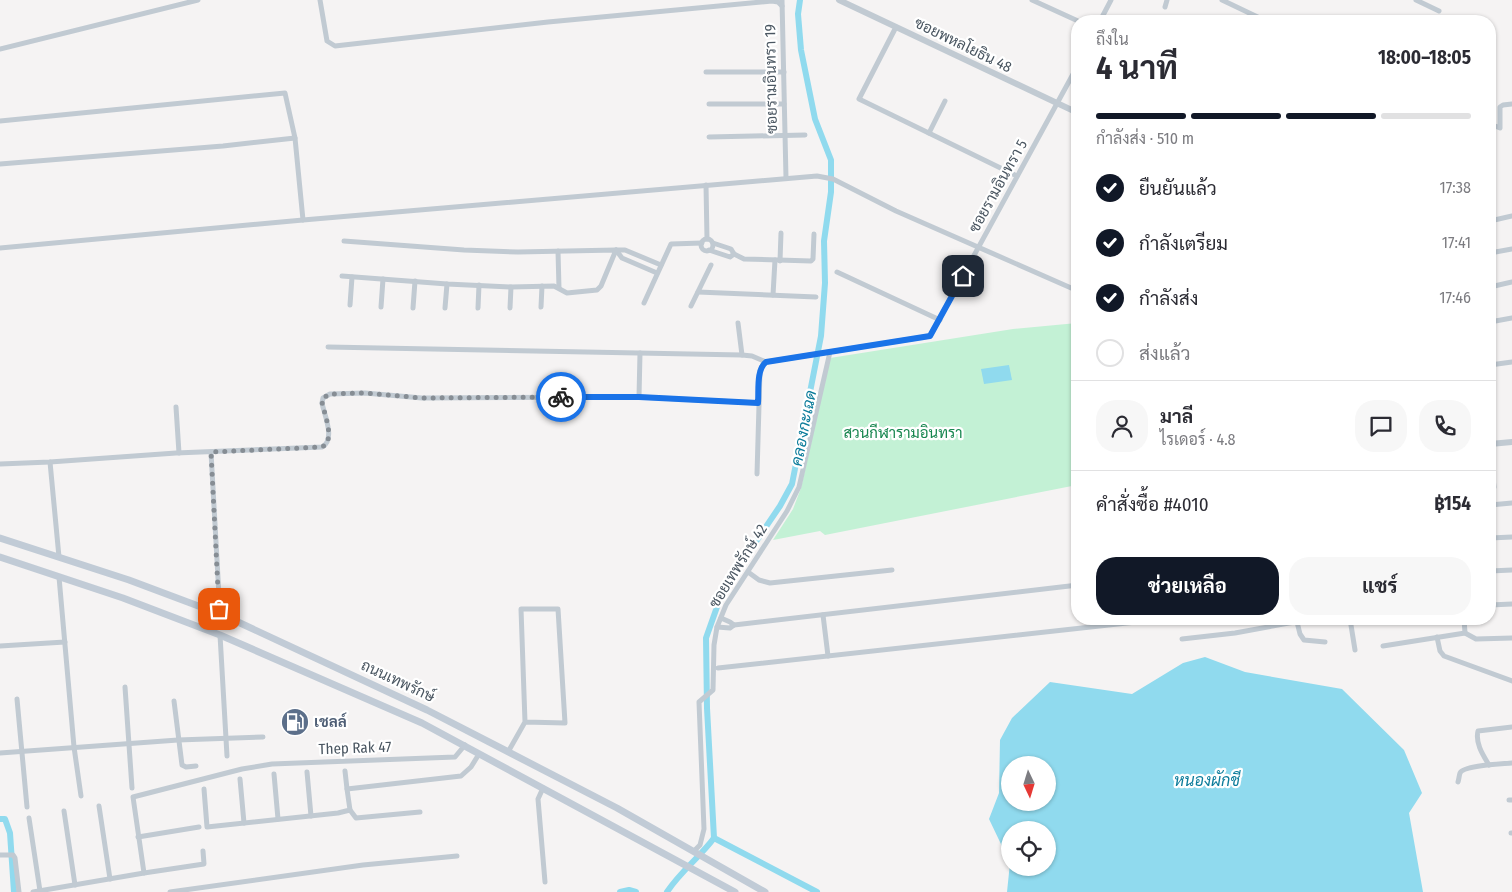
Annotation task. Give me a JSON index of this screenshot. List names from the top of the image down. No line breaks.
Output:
{"streets":{"main road":["ถนนเทพรักษ์"],"street":["ซอยพหลโยธิน 48","ซอยรามอินทรา 19","ซอยรามอินทรา 5","ซอยเทพรักษ์ 42","Thep Rak 47"]},"crossings":[["ซอยพหลโยธิน 48","ซอยรามอินทรา 5"],["ซอยรามอินทรา 5","ซอยเทพรักษ์ 42"],["ซอยเทพรักษ์ 42","ถนนเทพรักษ์"],["ถนนเทพรักษ์","Thep Rak 47"]],"water":["คลองกะเฉด","หนองผักชี"],"parks":["สวนกีฬารามอินทรา"],"places":{"fuel station":["เชลล์"]},"north":"bottom","page":{"heading":["4 นาที","ถึงใน","18:00–18:05"],"panel":["มาลี","ไรเดอร์ · 4.8","คำสั่งซื้อ #4010","฿154"],"bar":"กำลังส่ง · 510 m","list":[["ยืนยันแล้ว","17:38"],["กำลังเตรียม","17:41"],["กำลังส่ง","17:46"],"ส่งแล้ว"],"buttons":["ช่วยเหลือ","แชร์"]}}
